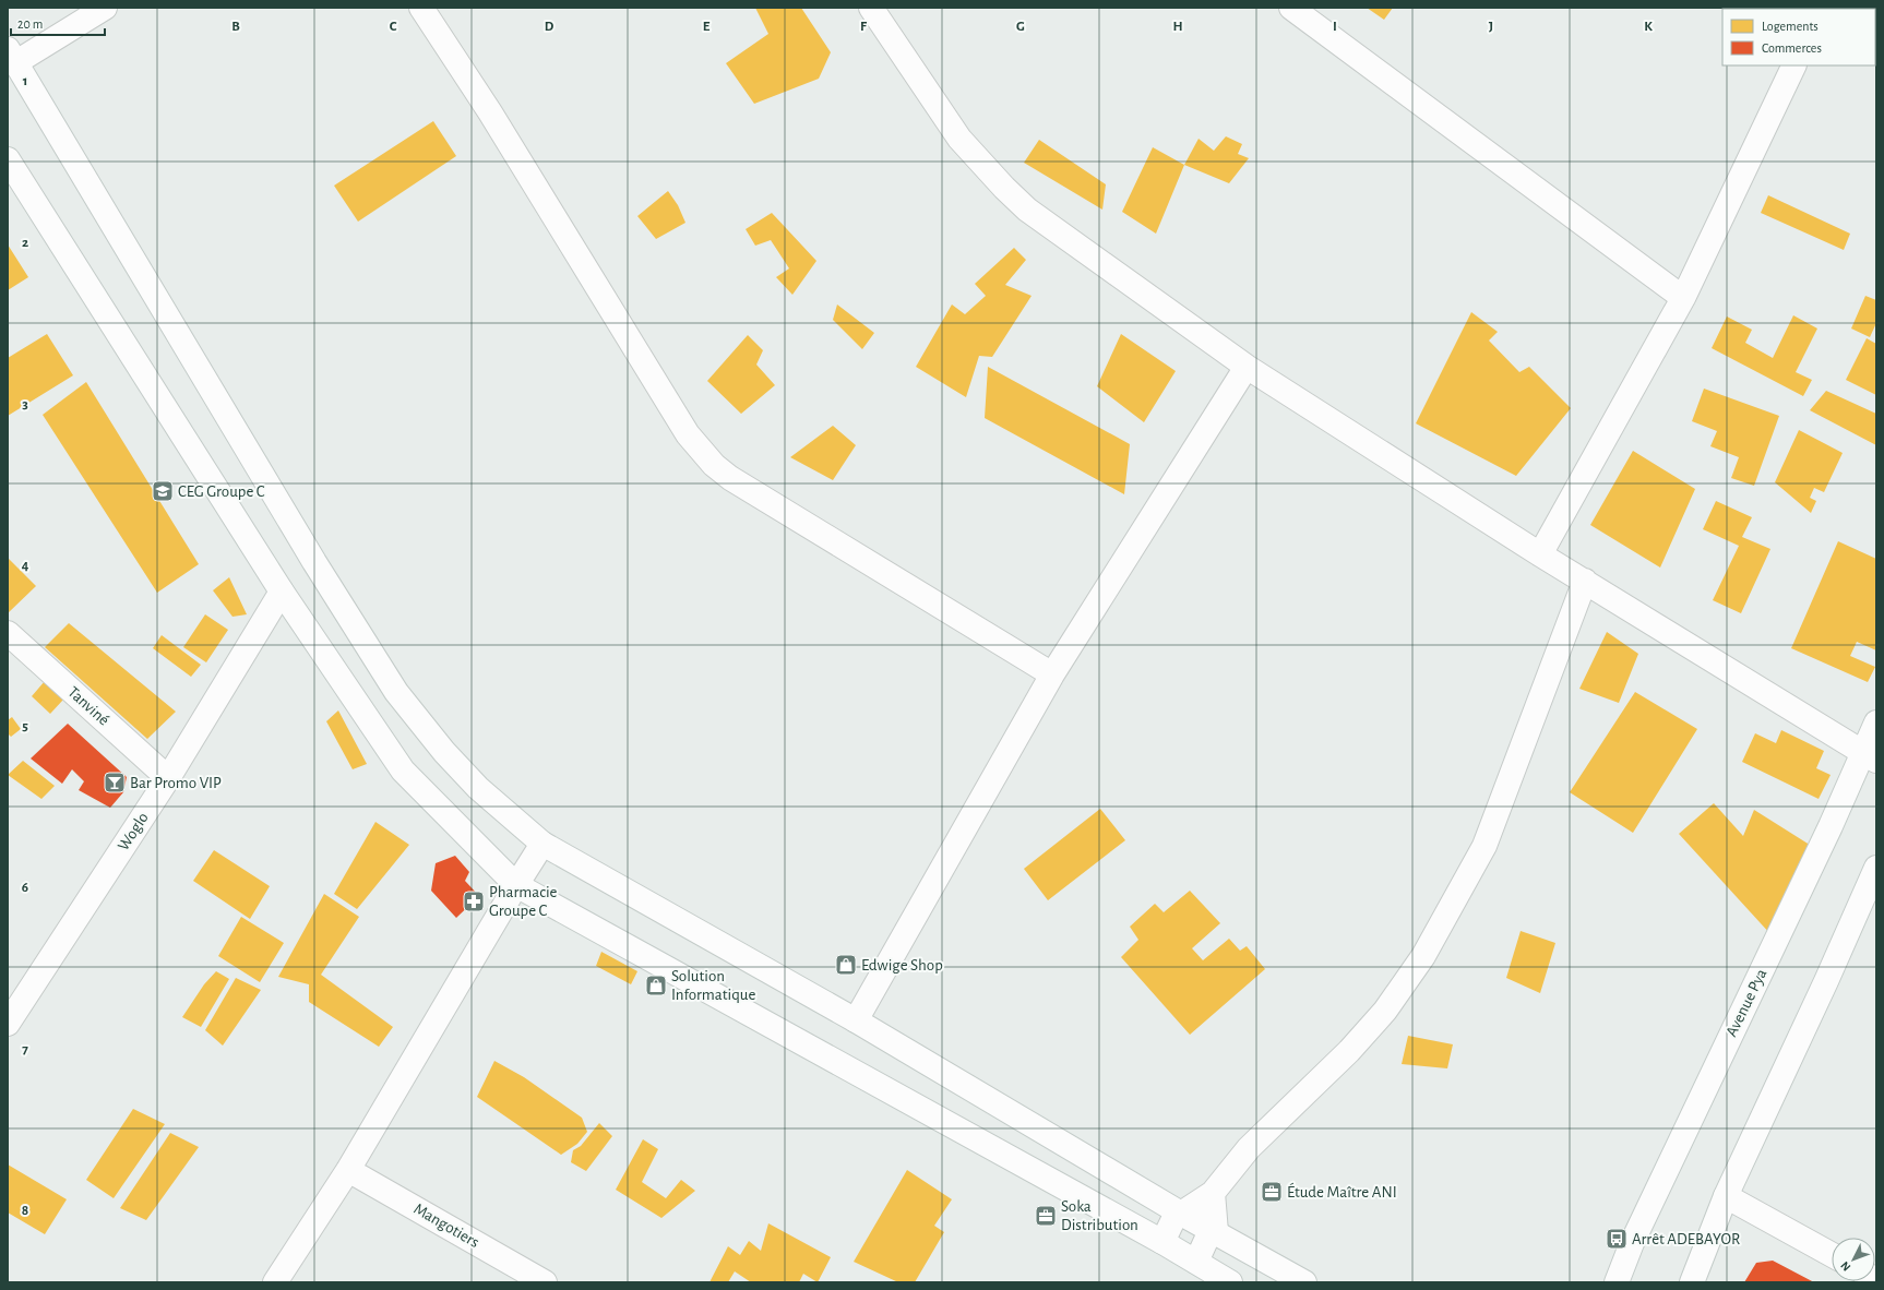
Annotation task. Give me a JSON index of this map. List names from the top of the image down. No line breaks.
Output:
{"streets":{"street":["Tanviné","Woglo","Avenue Pya","Mangotiers"]},"crossings":[["Tanviné","Woglo"]],"places":{"school or university":["CEG Groupe C"],"bar":["Bar Promo VIP"],"pharmacy":["Pharmacie Groupe C"],"shop":["Edwige Shop","Solution Informatique"],"office":["Étude Maître ANI","Soka Distribution"],"bus stop":["Arrêt ADEBAYOR"]},"legend":["Logements","Commerces"],"scale_bar":"20 m","north":"bottom left","grid":{"columns":["B","C","D","E","F","G","H","I","J","K"],"rows":["1","2","3","4","5","6","7","8"]}}
